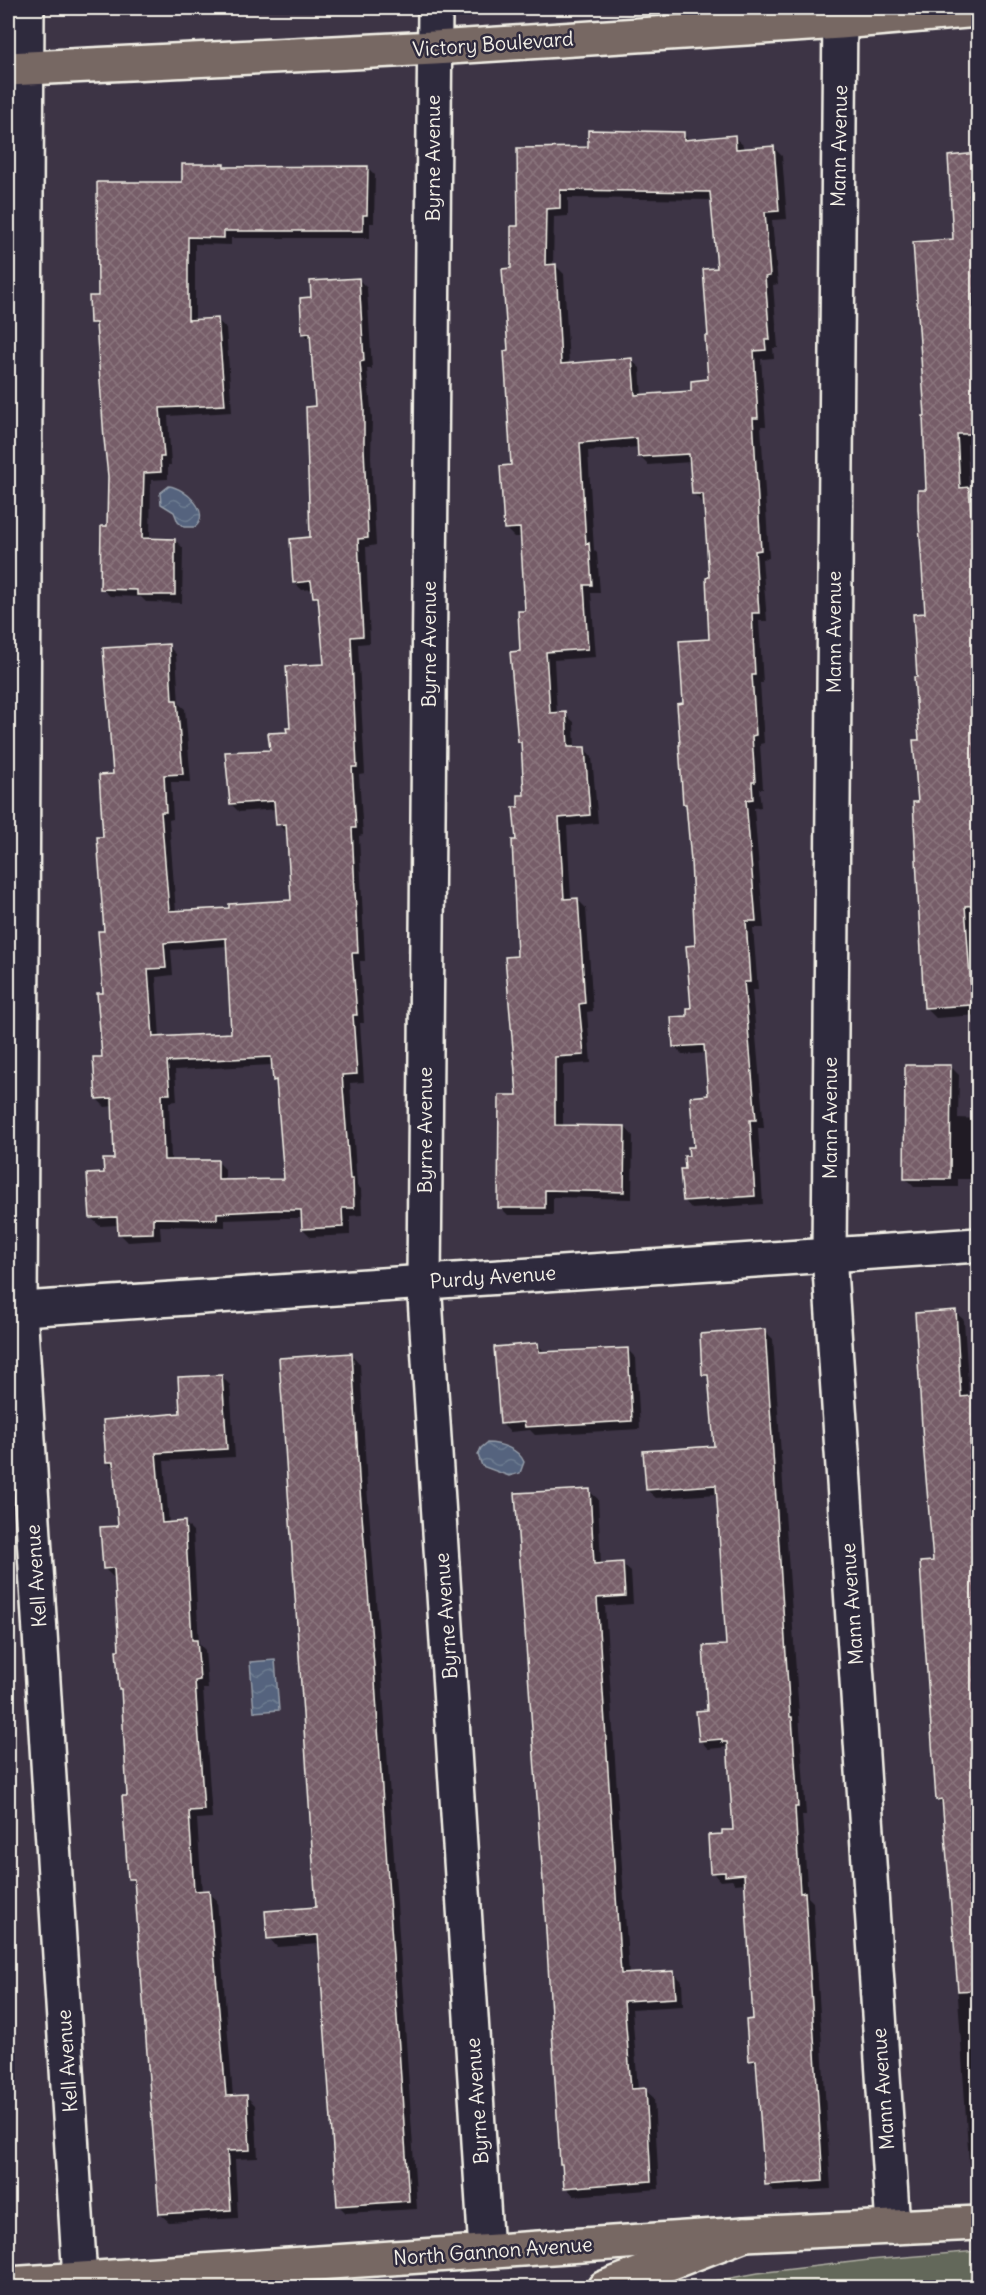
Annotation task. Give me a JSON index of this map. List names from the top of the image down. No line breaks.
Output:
{"streets":{"main road":["Victory Boulevard","North Gannon Avenue"],"street":["Mann Avenue","Byrne Avenue","Purdy Avenue","Kell Avenue"]},"crossings":[["Victory Boulevard","Mann Avenue"],["Victory Boulevard","Byrne Avenue"],["Victory Boulevard","Kell Avenue"],["Mann Avenue","Purdy Avenue"],["Mann Avenue","North Gannon Avenue"],["Byrne Avenue","Purdy Avenue"],["Byrne Avenue","North Gannon Avenue"],["Purdy Avenue","Kell Avenue"],["Kell Avenue","North Gannon Avenue"]]}
